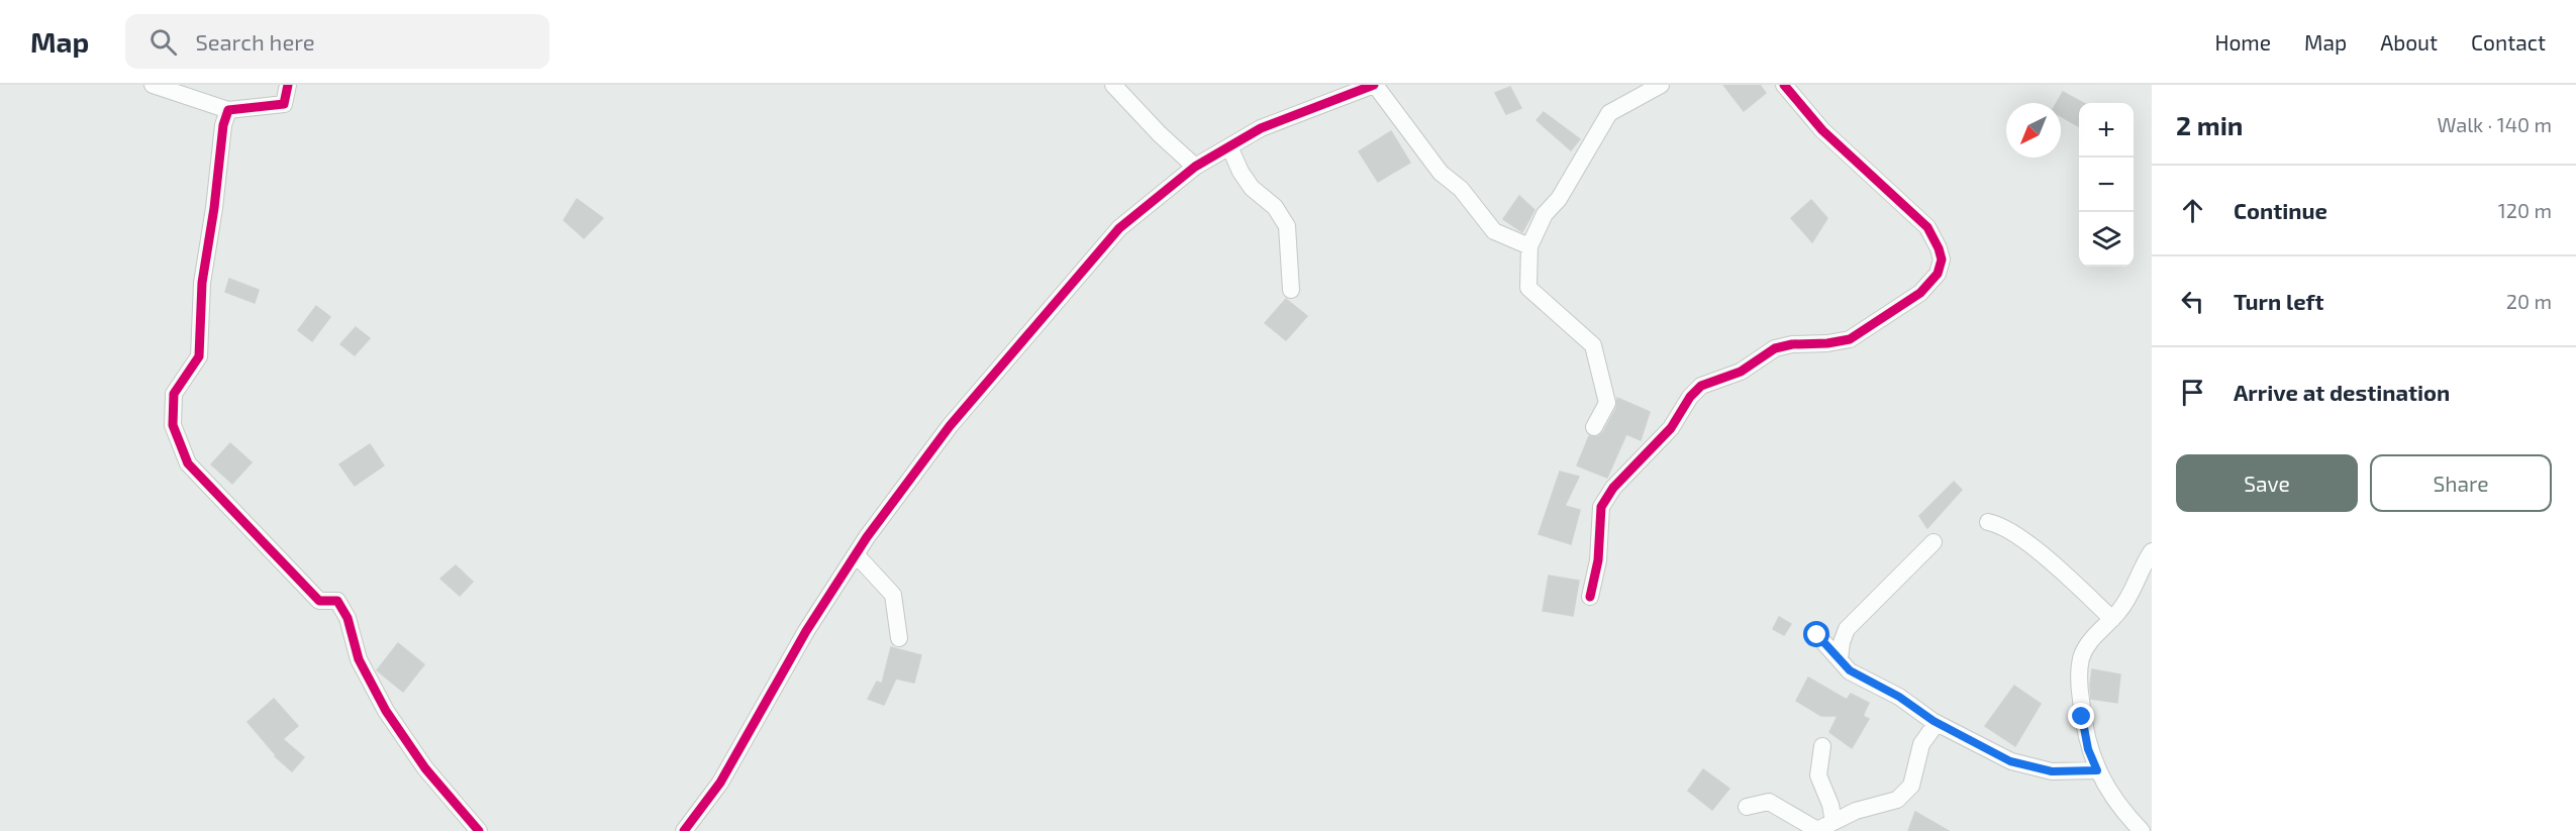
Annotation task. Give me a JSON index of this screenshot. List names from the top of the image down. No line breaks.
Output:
{"north":"bottom left","page":{"header":"Map","search":"Search here","nav":["Home","Map","About","Contact"],"heading":["2 min","Walk · 140 m"],"map_buttons":["+","−"],"list":[["Continue","120 m"],["Turn left","20 m"],"Arrive at destination"],"buttons":["Save","Share"]}}
